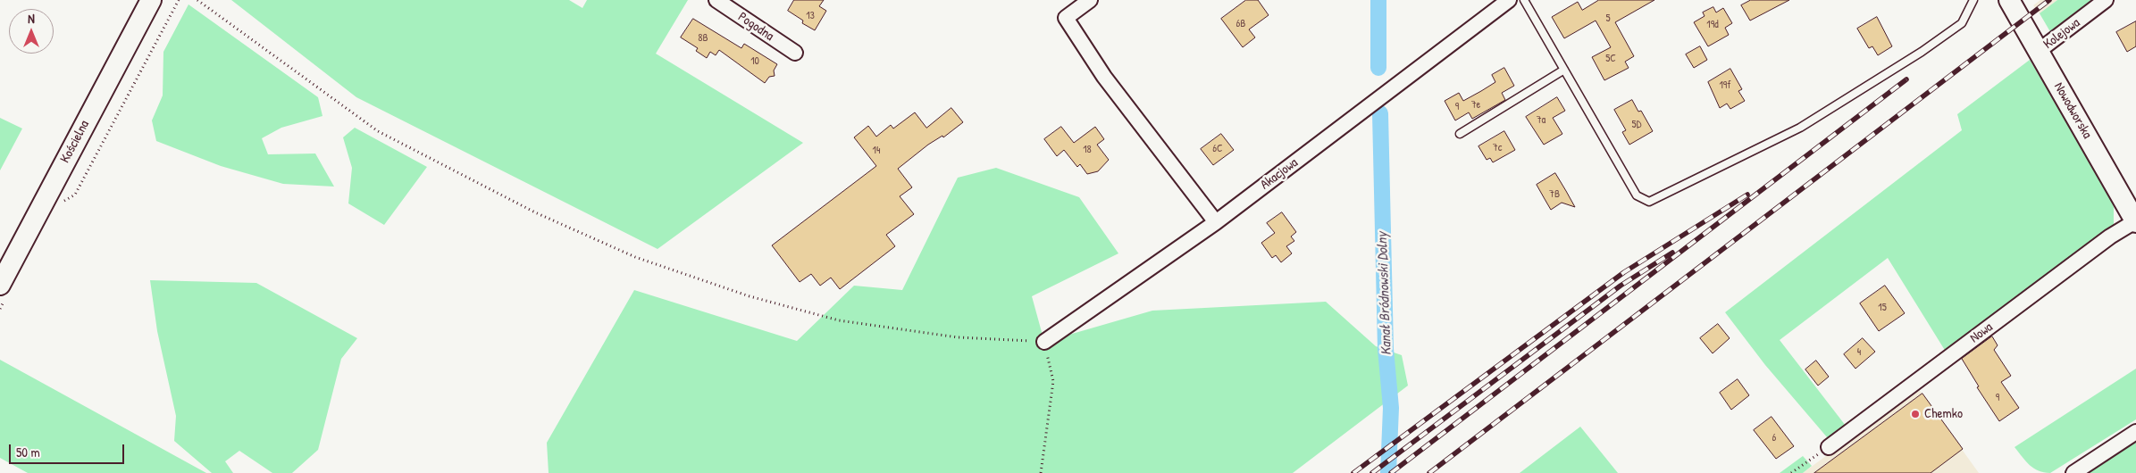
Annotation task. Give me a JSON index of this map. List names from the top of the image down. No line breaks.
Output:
{"streets":{"street":["Pogodna","Kolejowa","Nowodworska","Kościelna","Akacjowa","Nowa"]},"crossings":[["Kolejowa","Nowodworska"],["Nowodworska","Nowa"]],"water":["Kanał Bródnowski Dolny"],"places":["Chemko"],"house_numbers":["13","5","6B","19d","8B","5C","10","19f","7e","9","7a","5D","7c","6C","18","14","7B","15","4","9","6"],"scale_bar":"50 m","north":"top"}
